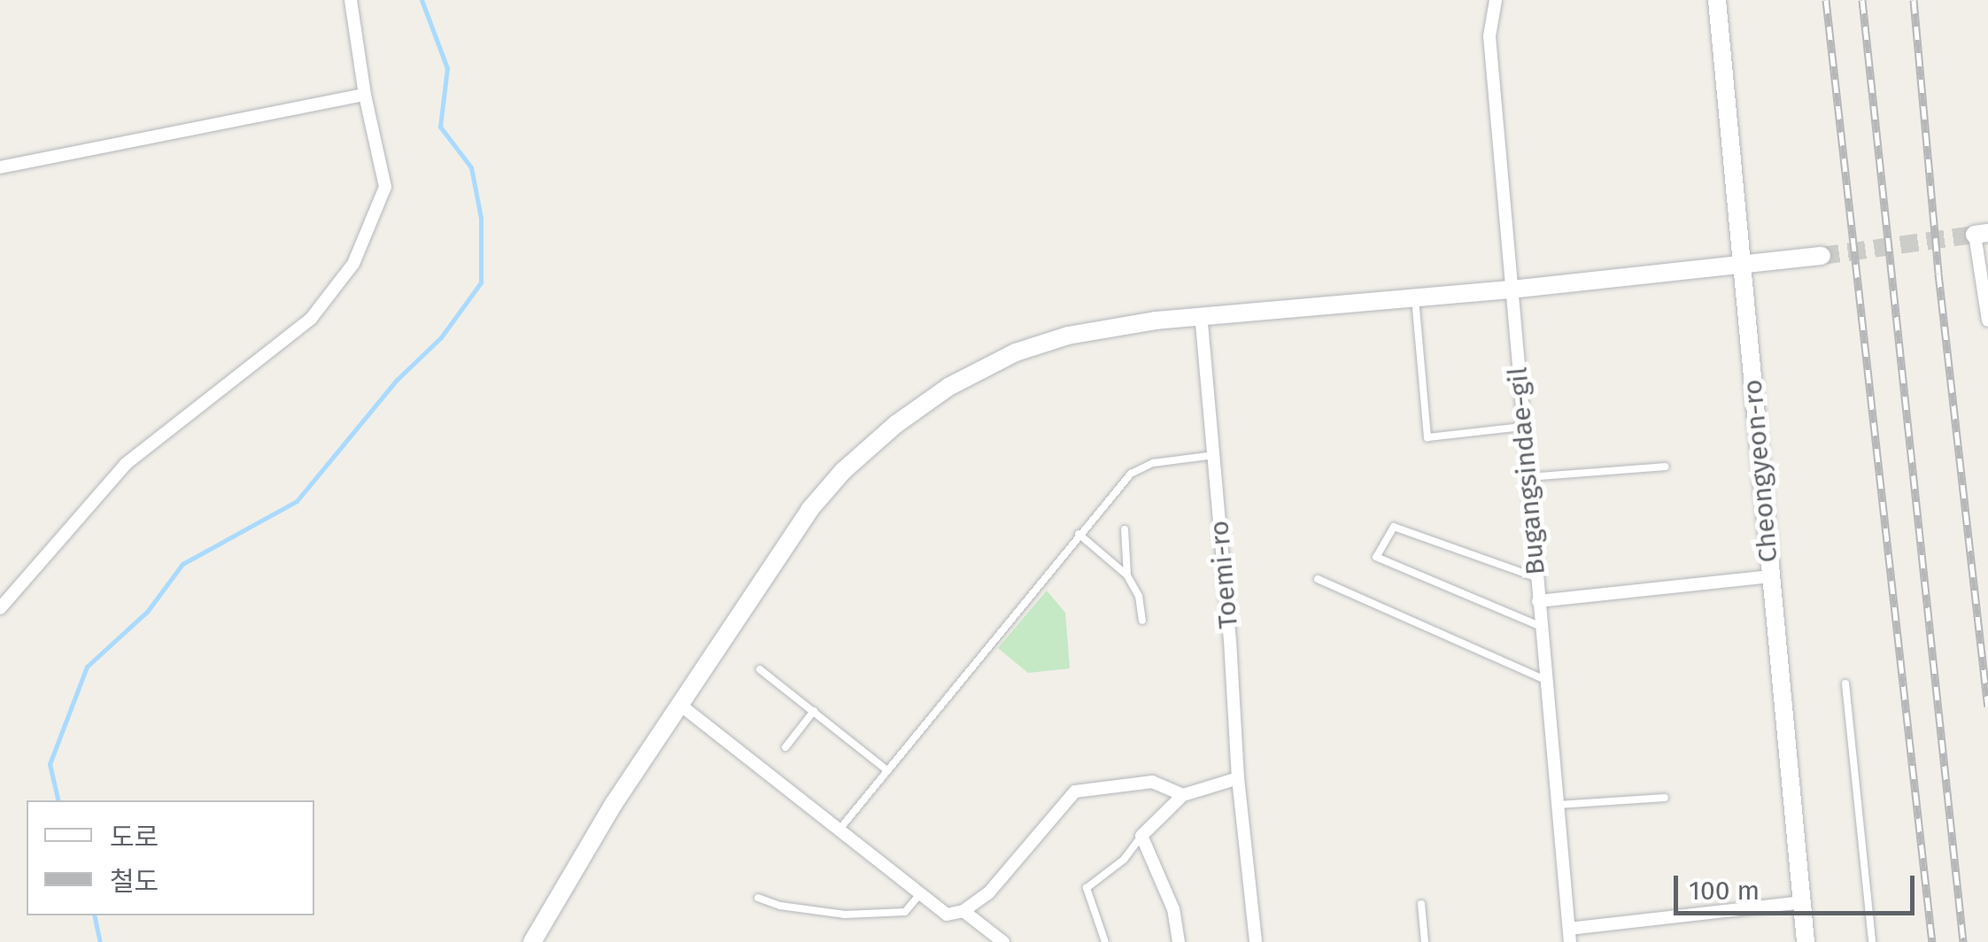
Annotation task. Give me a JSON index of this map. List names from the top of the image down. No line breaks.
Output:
{"streets":{"street":["Bugangsindae-gil","Cheongyeon-ro","Toemi-ro"]},"legend":["도로","철도"],"scale_bar":"100 m"}
